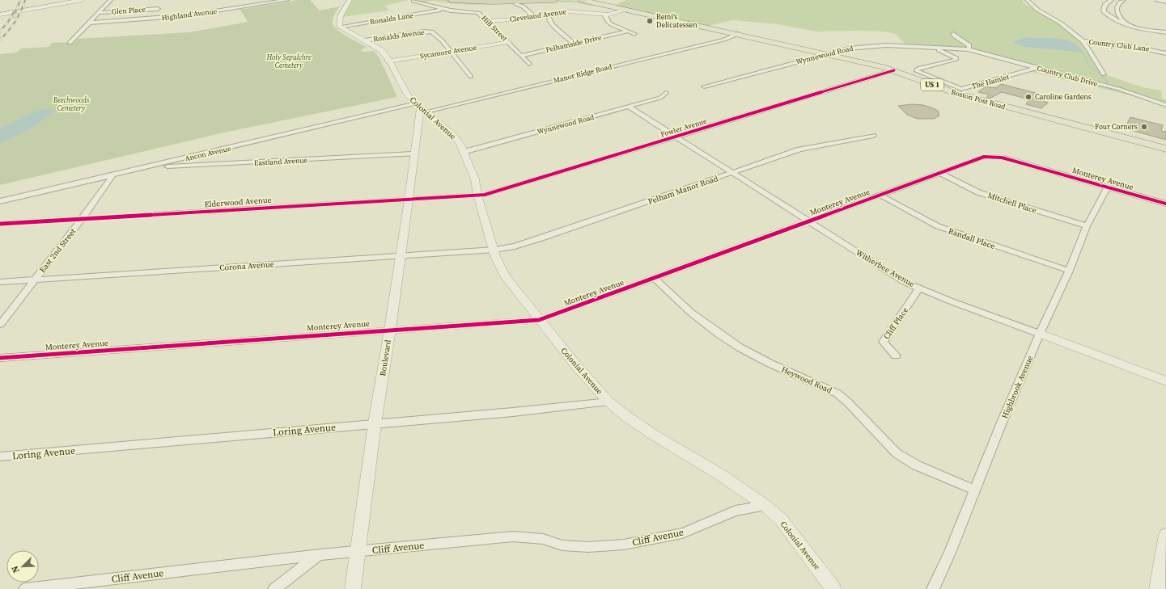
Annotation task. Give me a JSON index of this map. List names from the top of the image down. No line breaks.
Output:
{"streets":{"main road":["US 1","Boston Post Road"],"street":["Glen Place","Highland Avenue","Cleveland Avenue","Ronalds Lane","Hill Street","Ronalds Avenue","Pelhamside Drive","Country Club Lane","Sycamore Avenue","Wynnewood Road","Manor Ridge Road","Country Club Drive","The Hamlet","Colonial Avenue","Fowler Avenue","Ancon Avenue","Eastland Avenue","Monterey Avenue","Pelham Manor Road","Elderwood Avenue","Mitchell Place","Randall Place","East 2nd Street","Corona Avenue","Witherbee Avenue","Cliff Place","Boulevard","Heywood Road","Highbrook Avenue","Loring Avenue","Cliff Avenue"]},"crossings":[["Cleveland Avenue","Hill Street"],["Cleveland Avenue","US 1"],["Cleveland Avenue","Boston Post Road"],["Ronalds Lane","Hill Street"],["Ronalds Lane","Colonial Avenue"],["Hill Street","Pelhamside Drive"],["Hill Street","Sycamore Avenue"],["Ronalds Avenue","Sycamore Avenue"],["Ronalds Avenue","Colonial Avenue"],["Sycamore Avenue","Colonial Avenue"],["Wynnewood Road","Country Club Drive"],["Wynnewood Road","The Hamlet"],["Wynnewood Road","Boston Post Road"],["Wynnewood Road","Colonial Avenue"],["Wynnewood Road","Witherbee Avenue"],["Manor Ridge Road","Boston Post Road"],["Manor Ridge Road","Colonial Avenue"],["Manor Ridge Road","Ancon Avenue"],["Manor Ridge Road","Boulevard"],["Country Club Drive","The Hamlet"],["US 1","Boston Post Road"],["Boston Post Road","Fowler Avenue"],["Colonial Avenue","Fowler Avenue"],["Colonial Avenue","Ancon Avenue"],["Colonial Avenue","Monterey Avenue"],["Colonial Avenue","Pelham Manor Road"],["Colonial Avenue","Elderwood Avenue"],["Colonial Avenue","Corona Avenue"],["Colonial Avenue","Boulevard"],["Colonial Avenue","Loring Avenue"],["Colonial Avenue","Cliff Avenue"],["Fowler Avenue","Elderwood Avenue"],["Fowler Avenue","Witherbee Avenue"],["Ancon Avenue","Eastland Avenue"],["Ancon Avenue","East 2nd Street"],["Ancon Avenue","Boulevard"],["Eastland Avenue","Boulevard"],["Monterey Avenue","Mitchell Place"],["Monterey Avenue","Randall Place"],["Monterey Avenue","Witherbee Avenue"],["Monterey Avenue","Boulevard"],["Monterey Avenue","Heywood Road"],["Monterey Avenue","Highbrook Avenue"],["Pelham Manor Road","Corona Avenue"],["Pelham Manor Road","Witherbee Avenue"],["Elderwood Avenue","East 2nd Street"],["Elderwood Avenue","Boulevard"],["Mitchell Place","Highbrook Avenue"],["Randall Place","Highbrook Avenue"],["East 2nd Street","Corona Avenue"],["Corona Avenue","Boulevard"],["Witherbee Avenue","Cliff Place"],["Witherbee Avenue","Highbrook Avenue"],["Boulevard","Loring Avenue"],["Boulevard","Cliff Avenue"],["Heywood Road","Highbrook Avenue"]],"parks":["Holy Sepulchre Cemetery","Beechwoods Cemetery"],"places":["Remi's Delicatessen","Caroline Gardens","Four Corners"],"north":"bottom left"}
